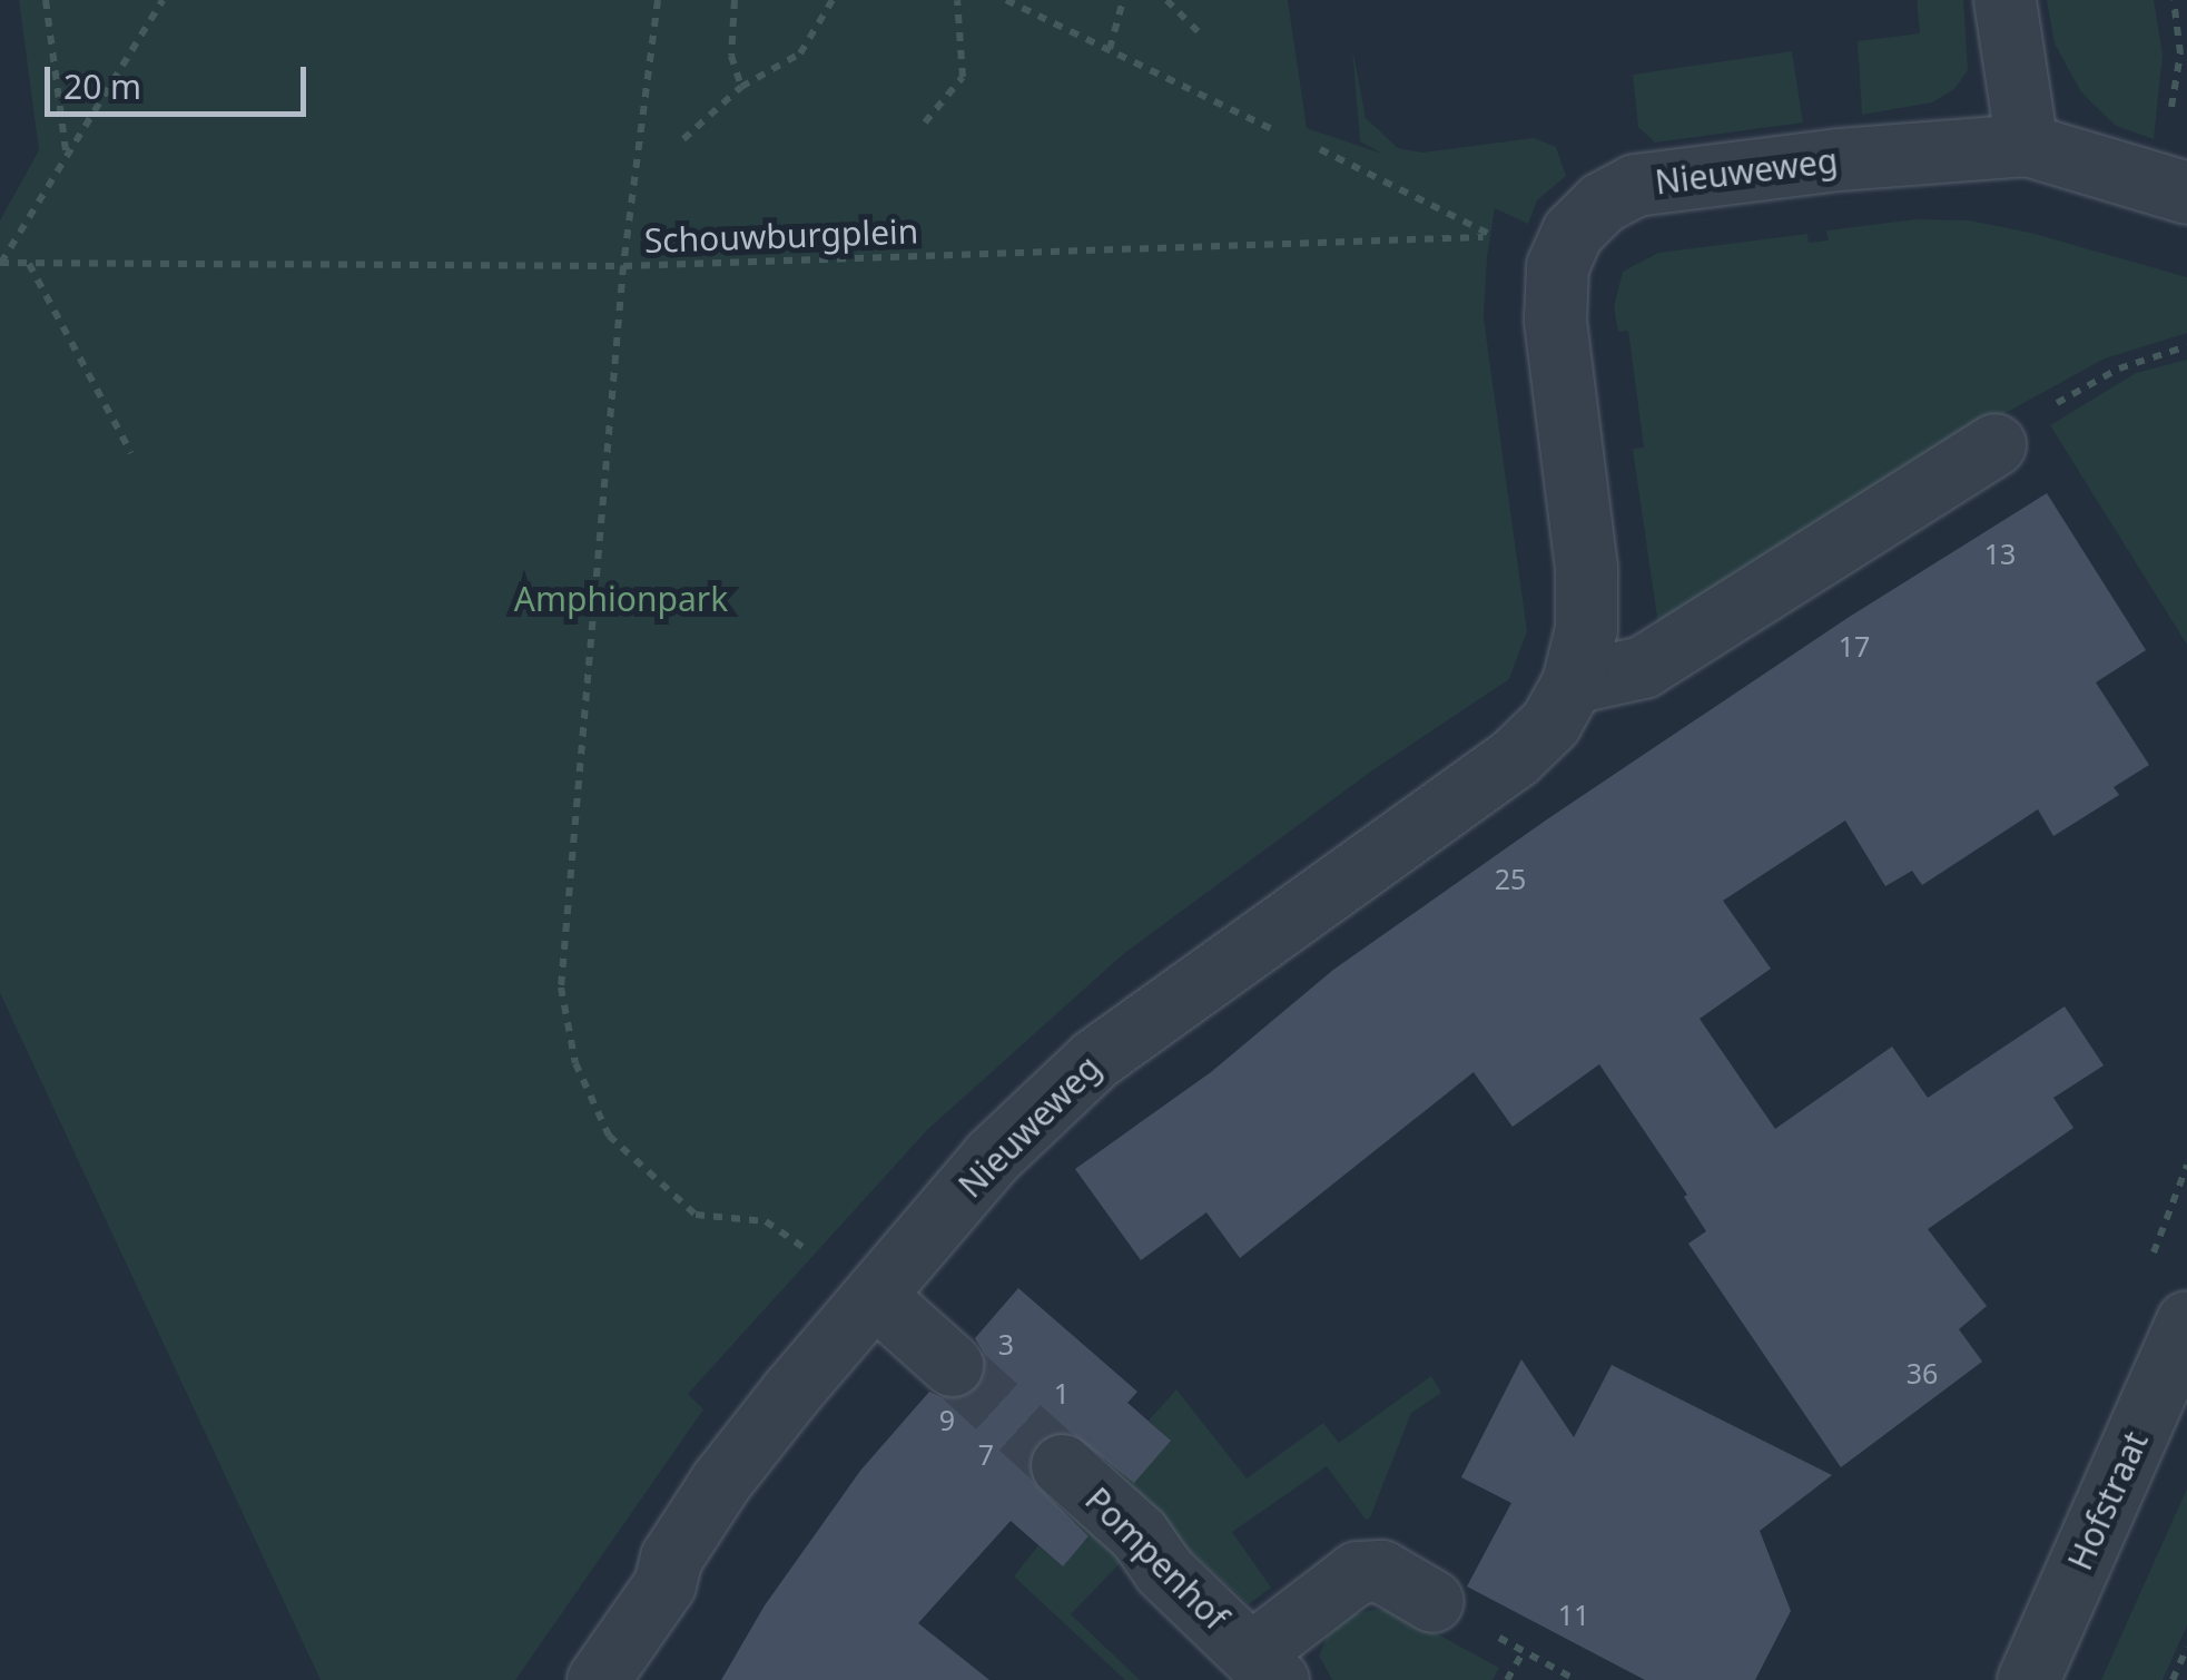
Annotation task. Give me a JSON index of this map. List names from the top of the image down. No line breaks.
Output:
{"streets":{"street":["Nieuweweg","Hofstraat","Pompenhof"],"path":["Schouwburgplein"]},"parks":["Amphionpark"],"house_numbers":["13","17","25","3","36","1","9","7","11"],"scale_bar":"20 m"}
